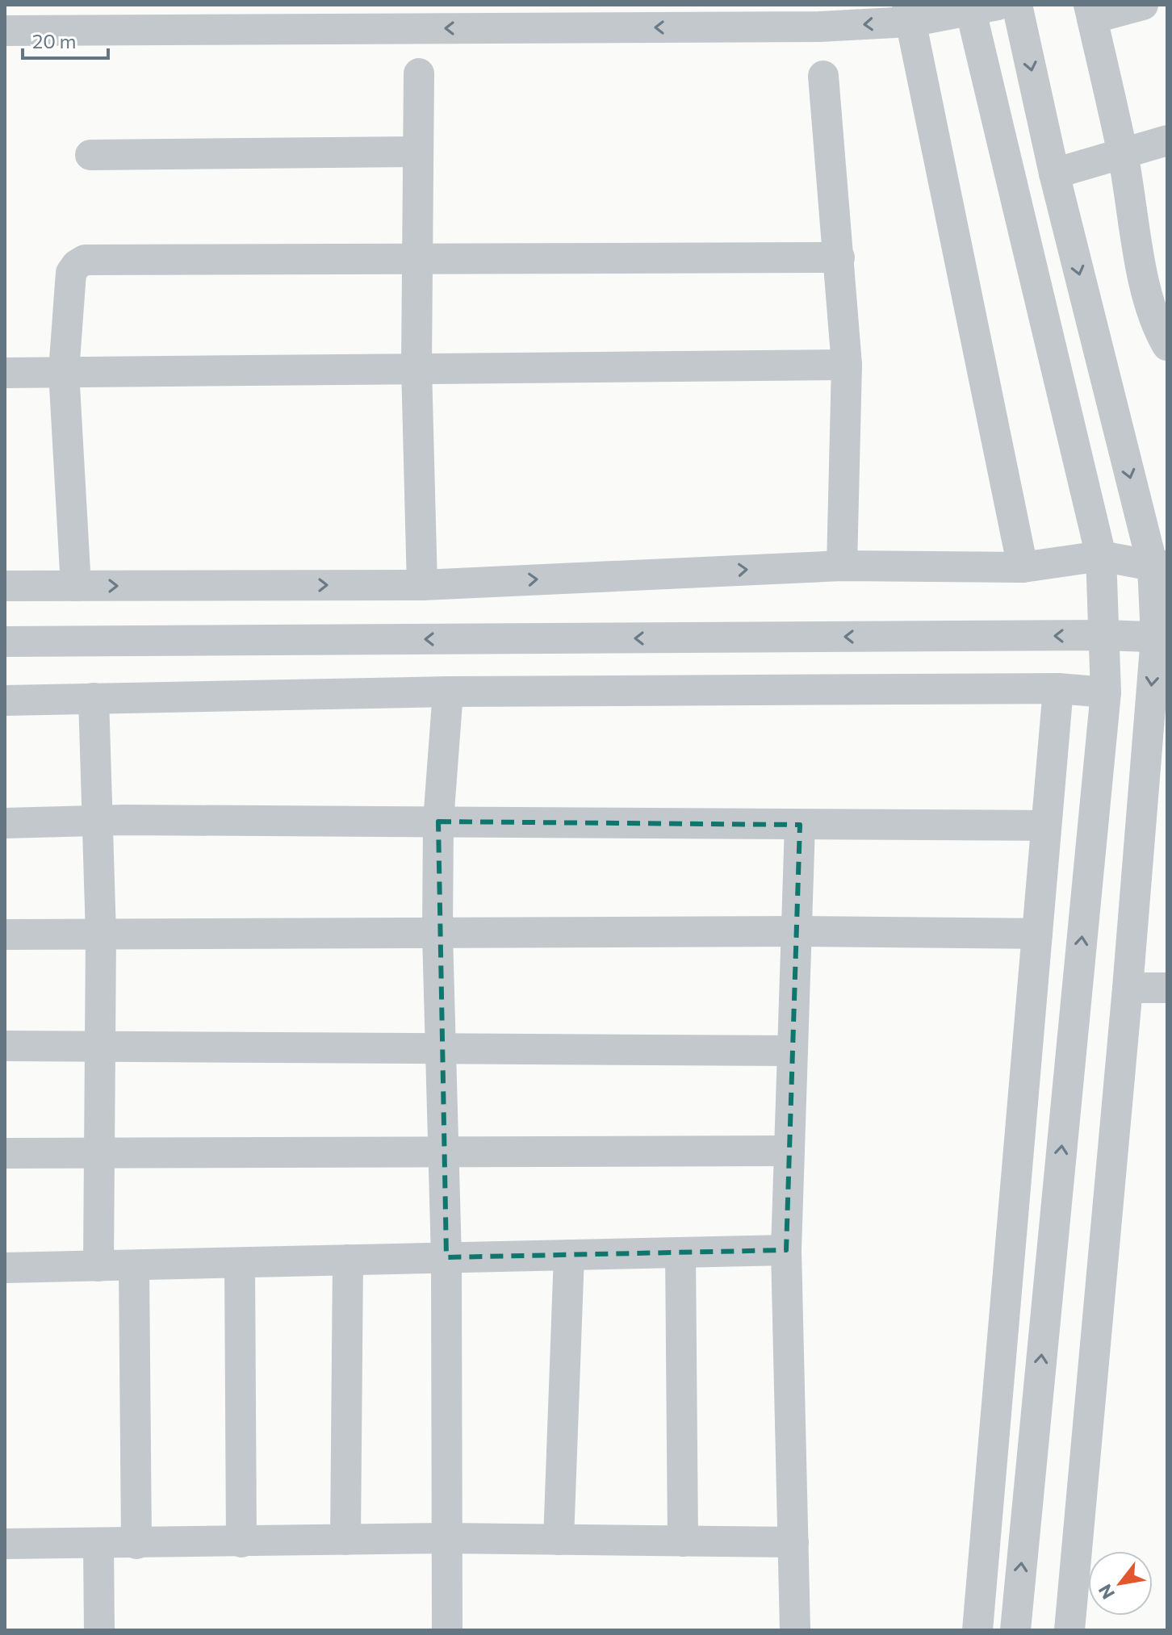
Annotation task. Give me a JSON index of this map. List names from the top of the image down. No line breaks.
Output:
{"scale_bar":"20 m","north":"bottom left"}
